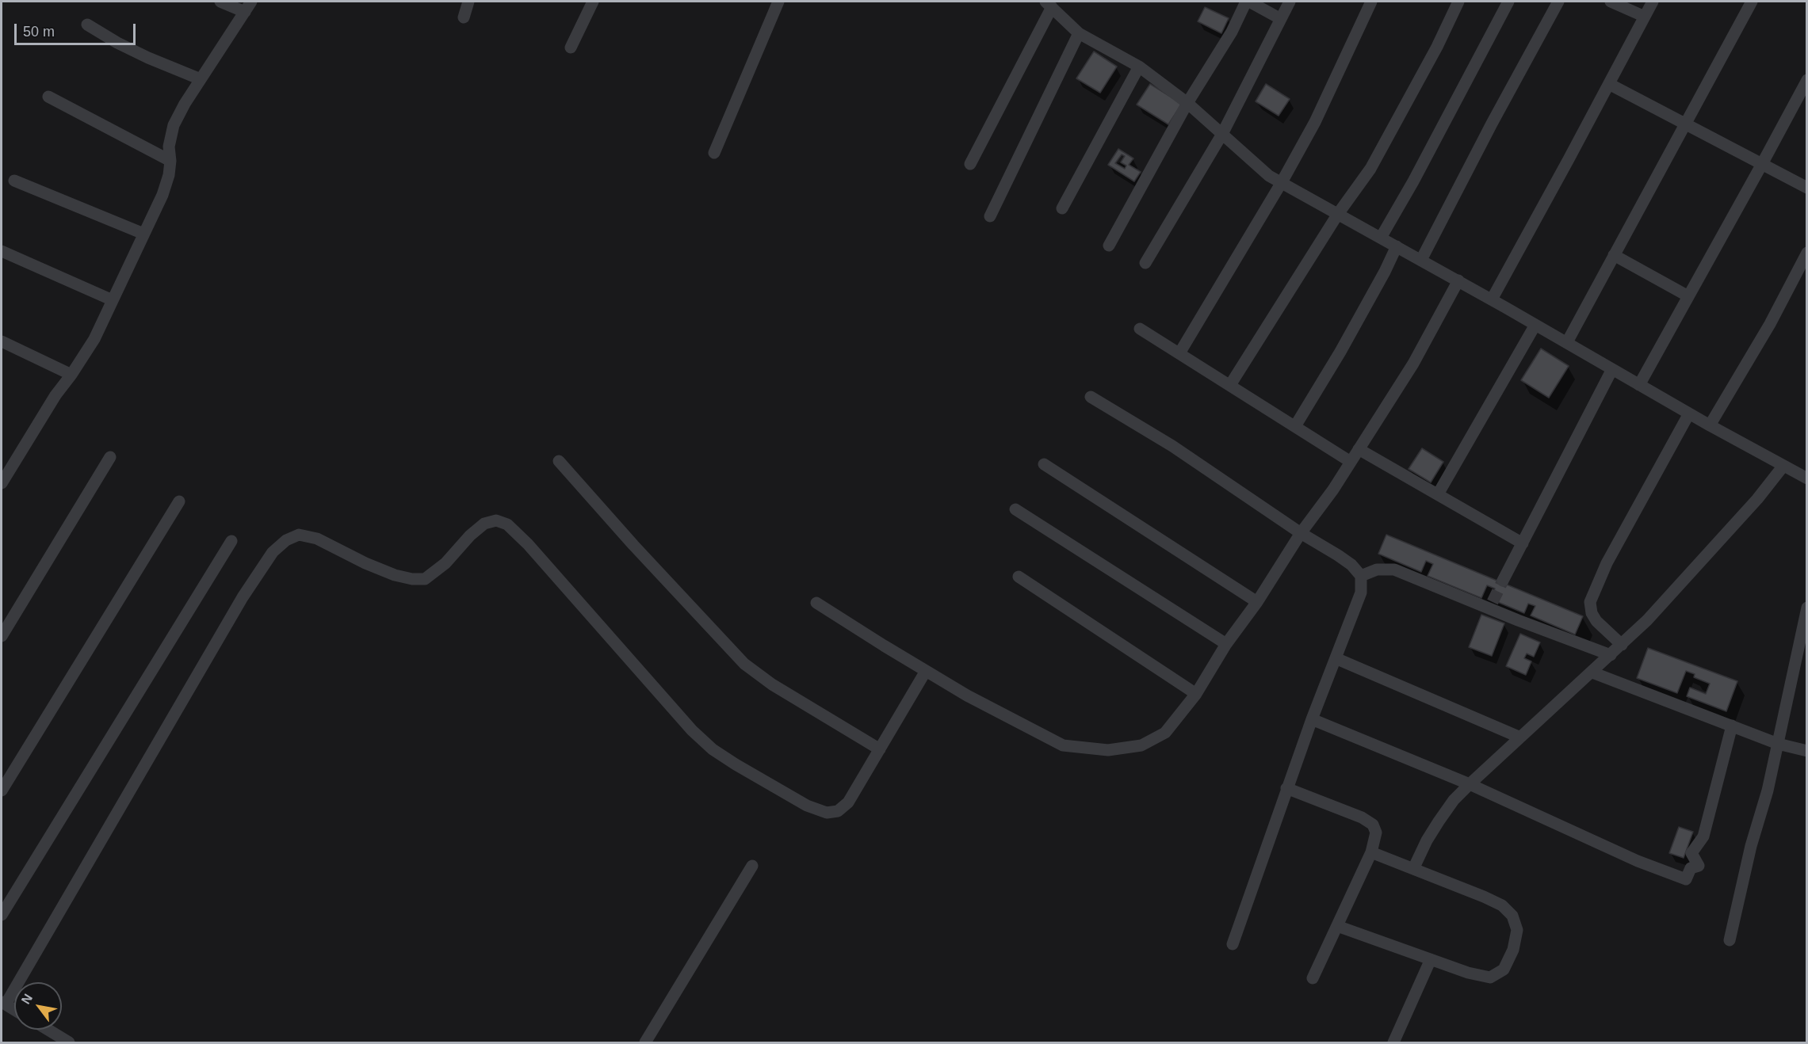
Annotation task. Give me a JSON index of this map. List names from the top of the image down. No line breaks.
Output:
{"scale_bar":"50 m","north":"top left"}
